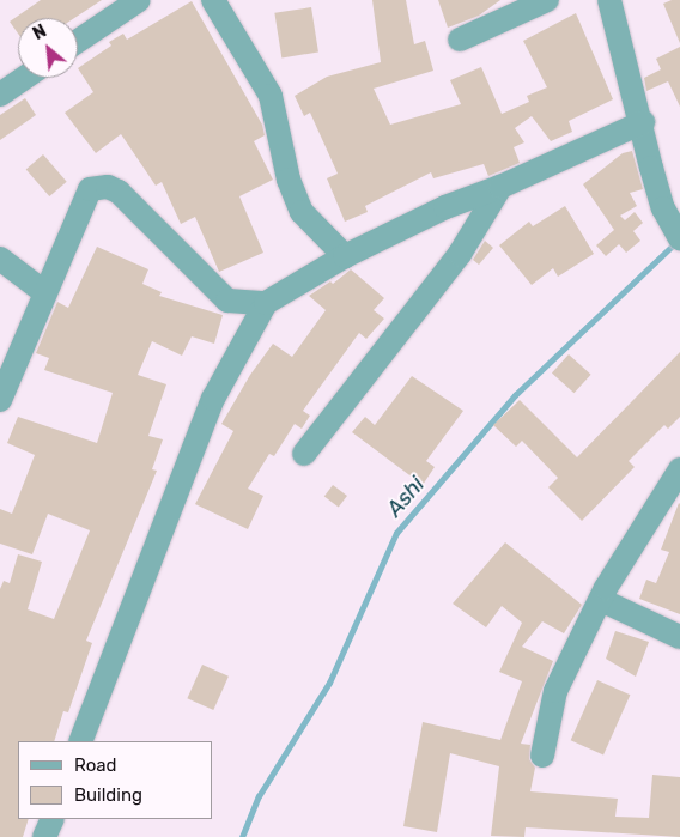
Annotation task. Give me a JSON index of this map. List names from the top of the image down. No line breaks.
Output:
{"water":["Ashi"],"legend":["Road","Building"],"north":"top left"}
